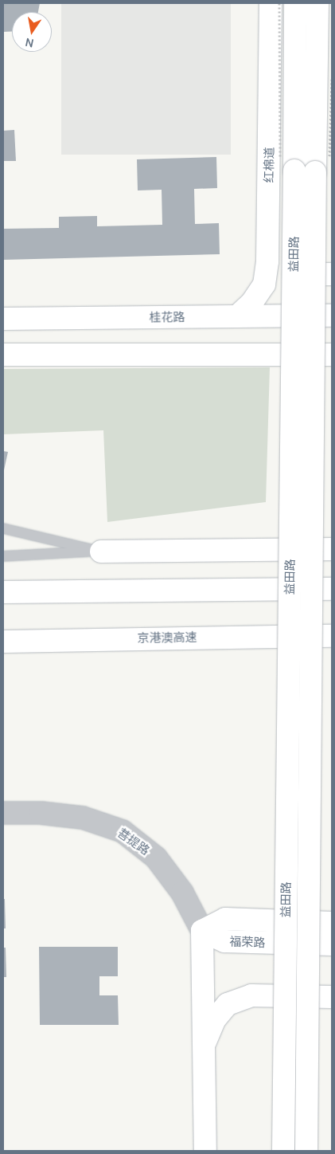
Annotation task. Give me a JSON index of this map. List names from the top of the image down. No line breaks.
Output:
{"streets":{"main road":["红棉道","益田路","桂花路","京港澳高速","福荣路"],"street":["菩提路"]},"crossings":[["红棉道","桂花路"],["菩提路","福荣路"]],"north":"bottom"}
